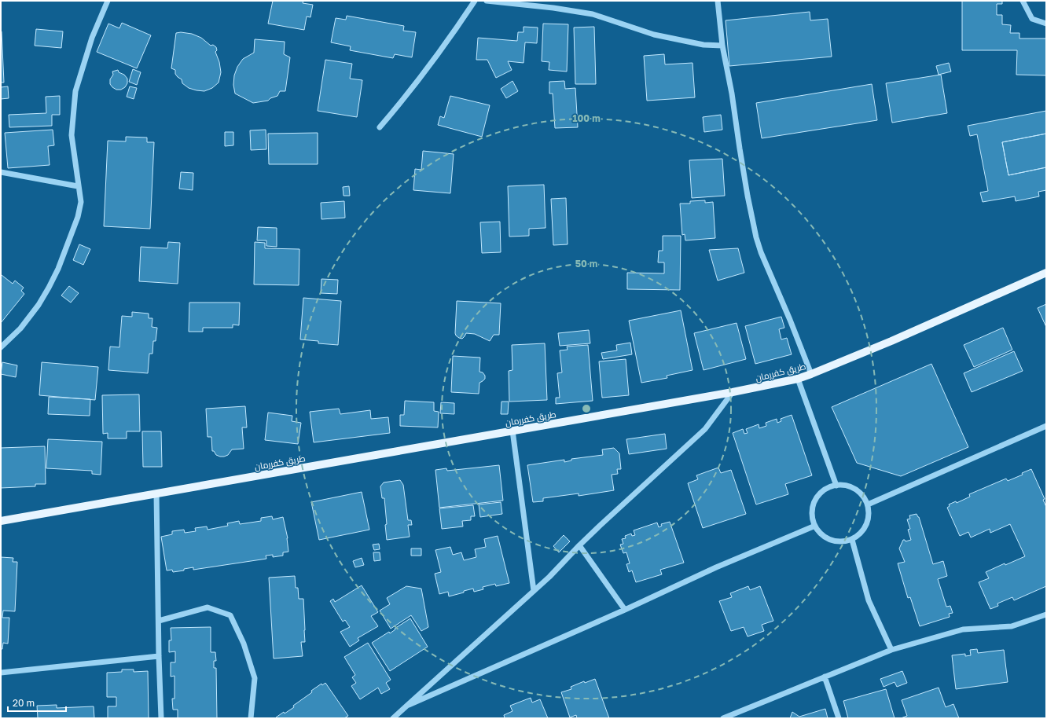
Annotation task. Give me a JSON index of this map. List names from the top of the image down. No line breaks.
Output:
{"streets":{"main road":["طريق كفررمان"]},"scale_bar":"20 m","rings":["100 m","50 m"]}
